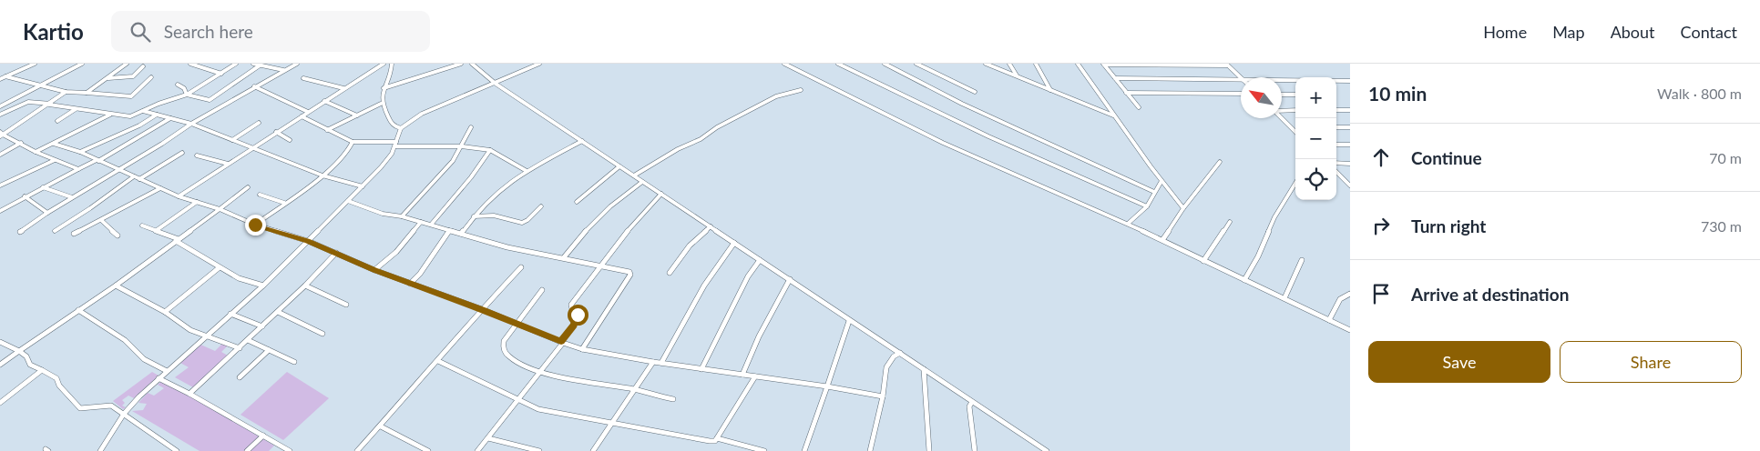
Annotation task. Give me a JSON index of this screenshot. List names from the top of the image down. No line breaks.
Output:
{"north":"top left","page":{"header":"Kartio","search":"Search here","nav":["Home","Map","About","Contact"],"heading":["10 min","Walk · 800 m"],"map_buttons":["+","−"],"list":[["Continue","70 m"],["Turn right","730 m"],"Arrive at destination"],"buttons":["Save","Share"]}}
